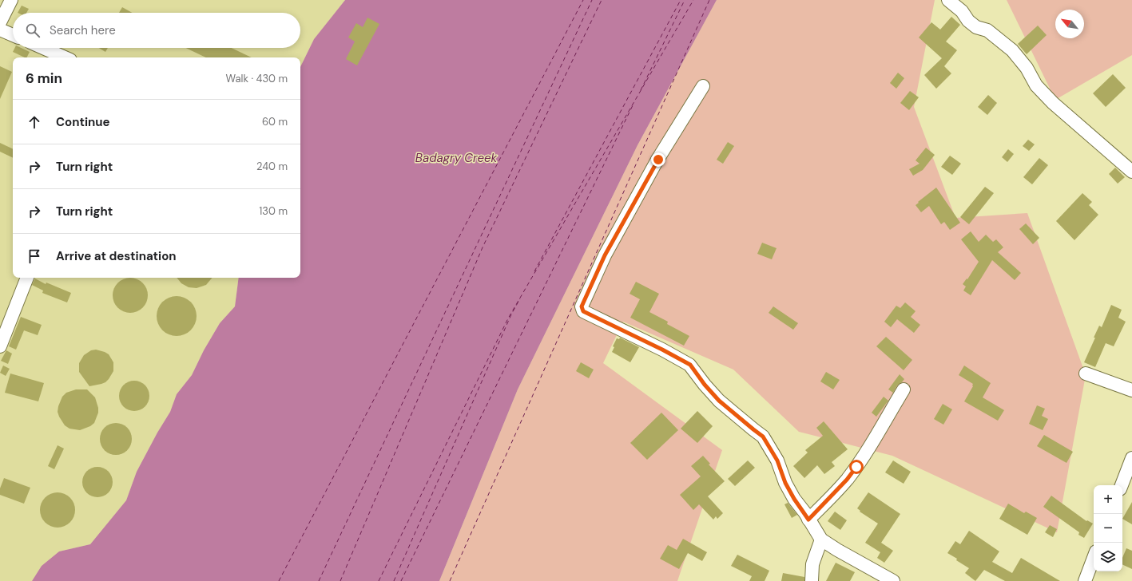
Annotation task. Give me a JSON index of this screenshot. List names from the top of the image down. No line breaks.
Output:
{"water":["Badagry Creek"],"north":"top left","page":{"search":"Search here","heading":["6 min","Walk · 430 m"],"list":[["Continue","60 m"],["Turn right","240 m"],["Turn right","130 m"],"Arrive at destination"],"map_buttons":["+","−"]}}
